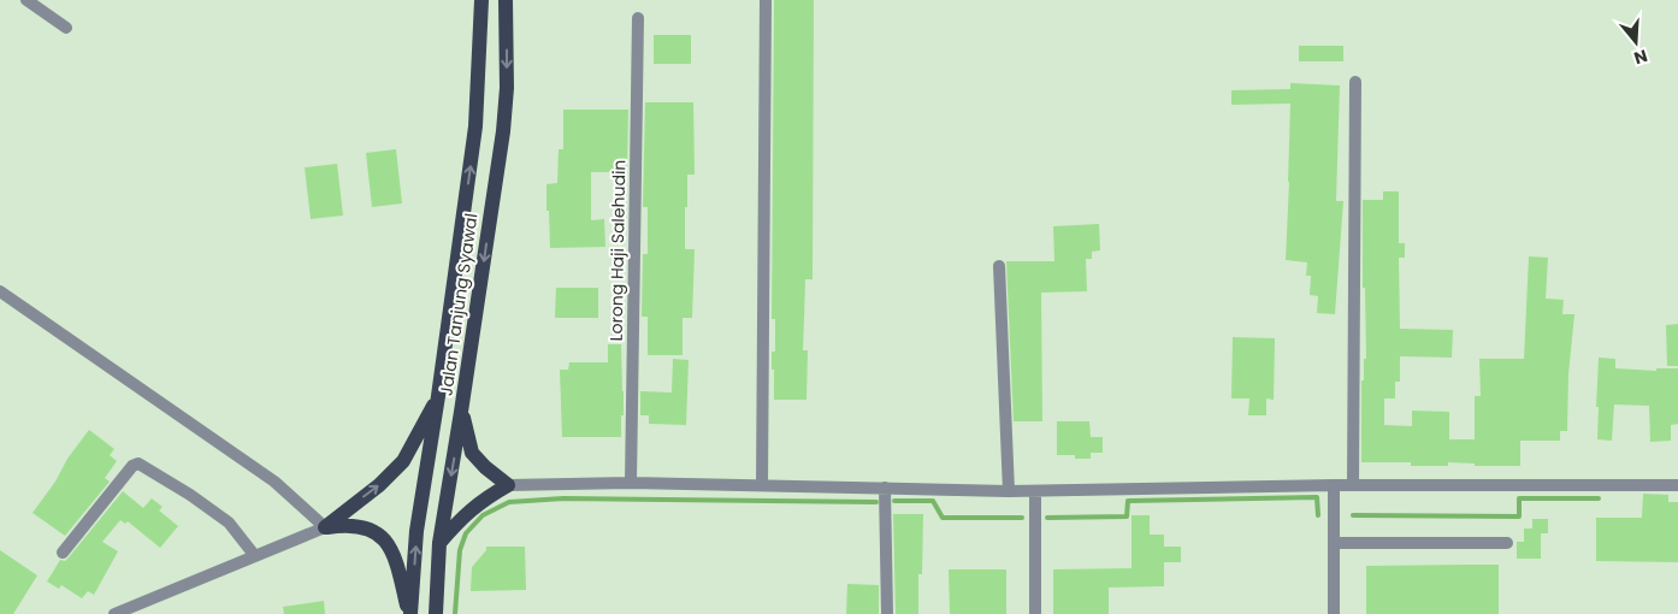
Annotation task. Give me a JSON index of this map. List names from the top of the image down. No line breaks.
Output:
{"streets":{"main road":["Jalan Tanjung Syawal"],"street":["Lorong Haji Salehudin"]},"north":"bottom"}
